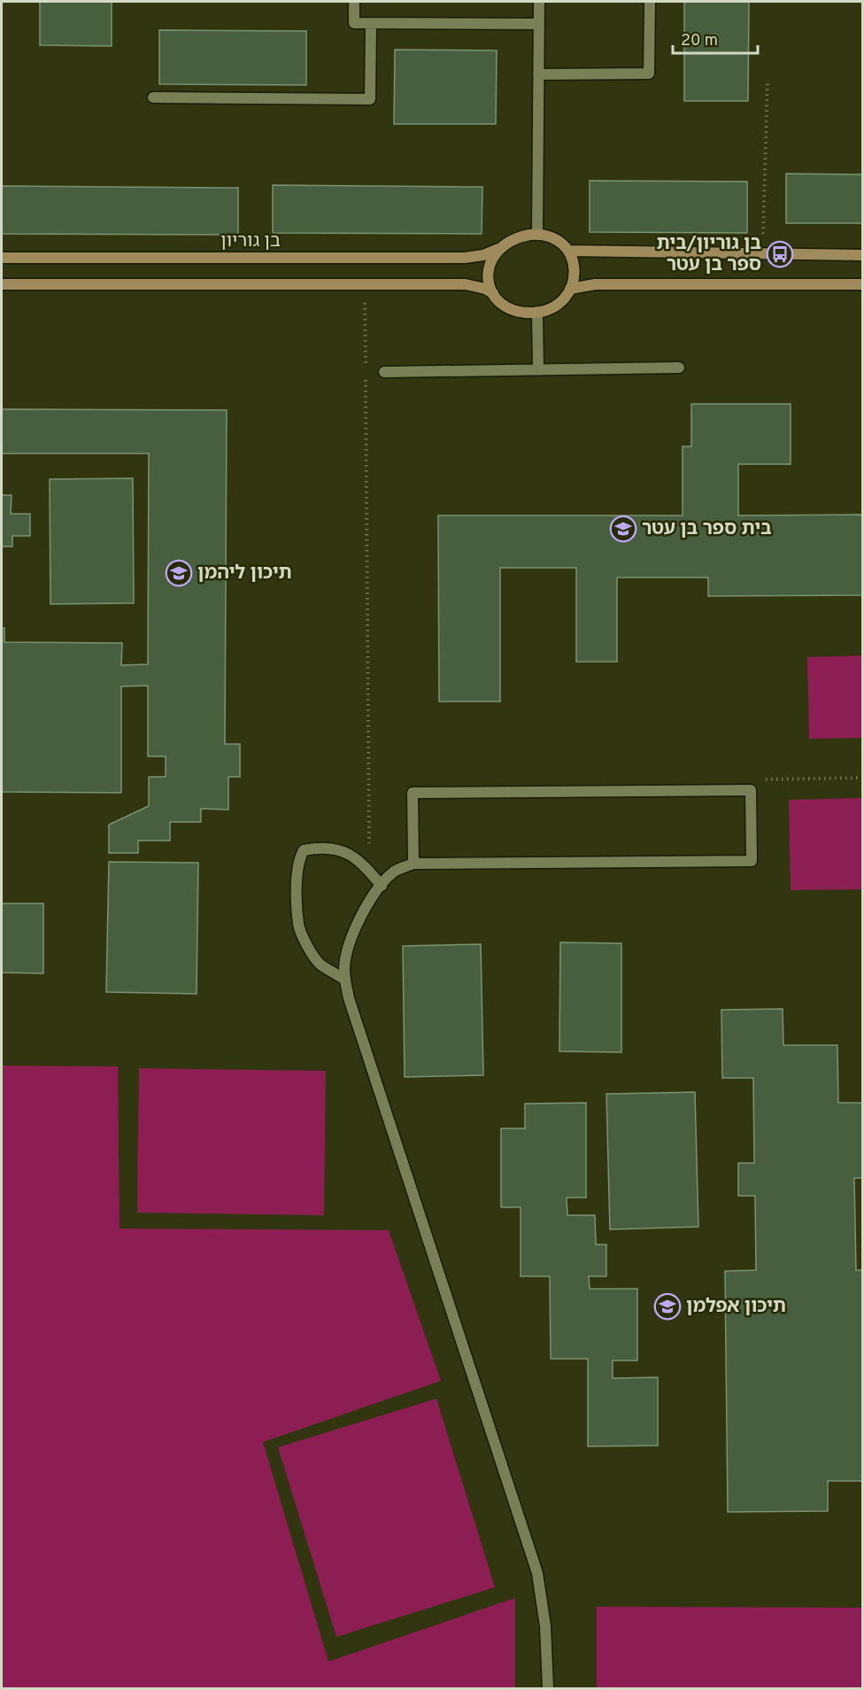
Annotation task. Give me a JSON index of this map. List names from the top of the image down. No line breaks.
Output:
{"streets":{"street":["בן גוריון"]},"places":{"bus stop":["בן גוריון/בית ספר בן עטר"],"school or university":["בית ספר בן עטר","תיכון ליהמן","תיכון אפלמן"]},"scale_bar":"20 m"}
